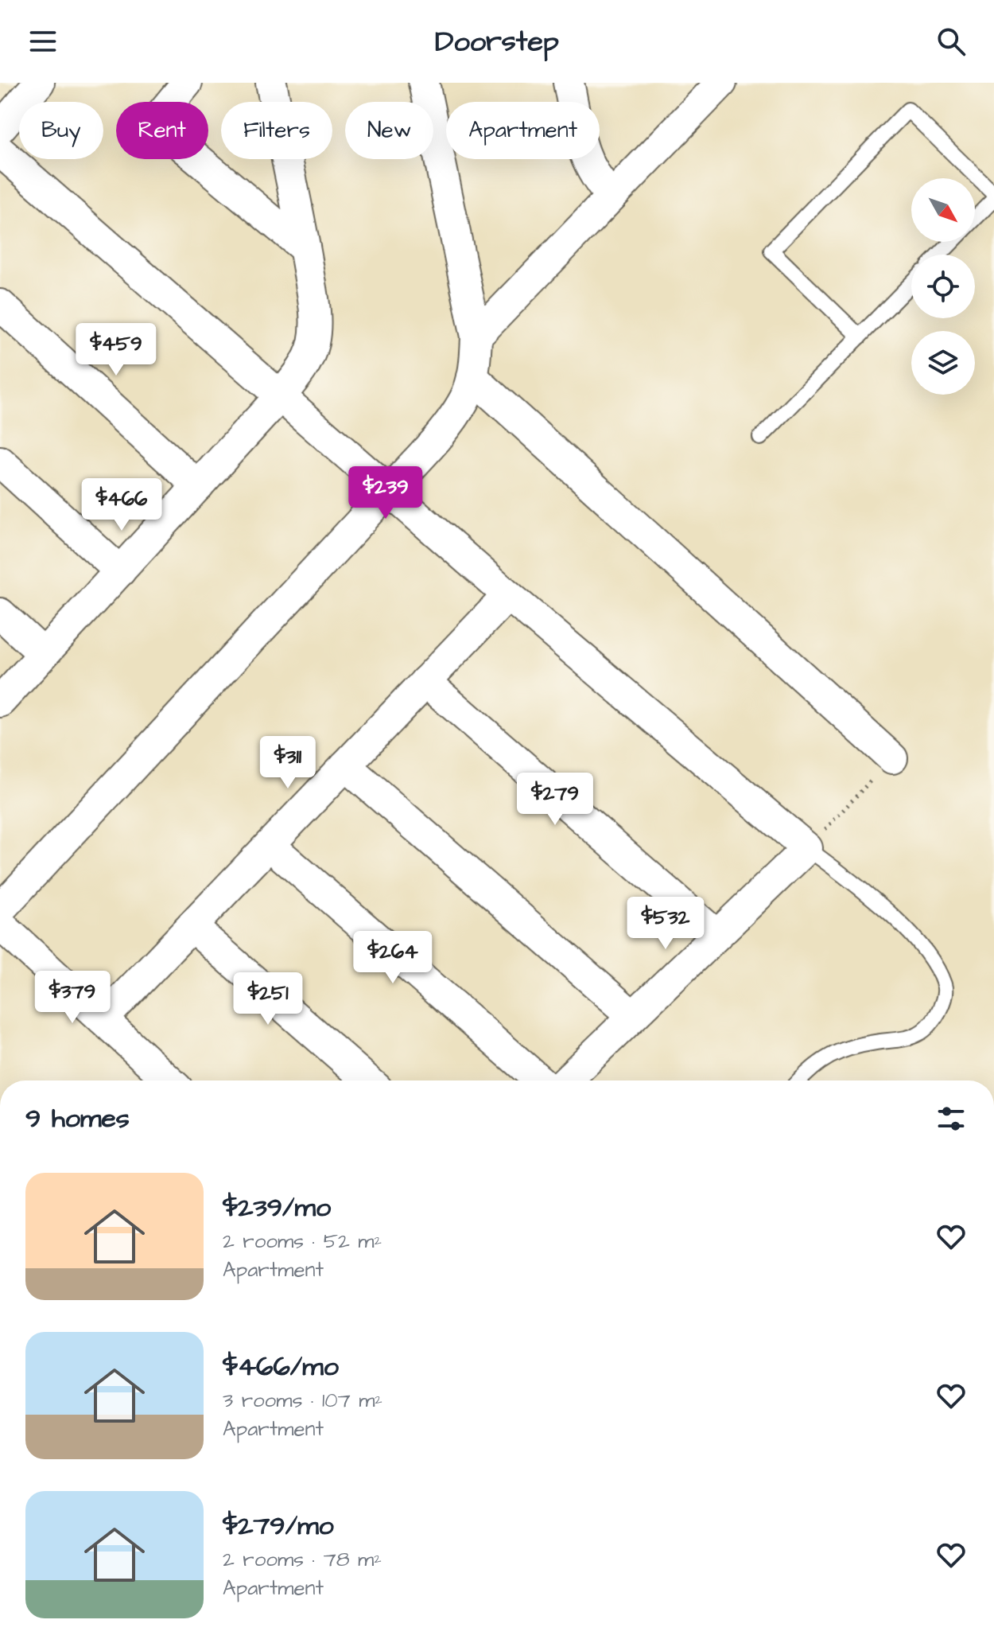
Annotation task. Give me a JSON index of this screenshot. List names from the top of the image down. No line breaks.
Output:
{"north":"bottom right","page":{"header":"Doorstep","chip":["Buy","Rent","Filters","New","Apartment"],"price":["$459","$239","$466","$311","$279","$532","$264","$379","$251"],"heading":"9 homes","list":[{"name":"$239/mo","note":"2 rooms · 52 m² · Apartment"},{"name":"$466/mo","note":"3 rooms · 107 m² · Apartment"},{"name":"$279/mo","note":"2 rooms · 78 m² · Apartment"}]}}
